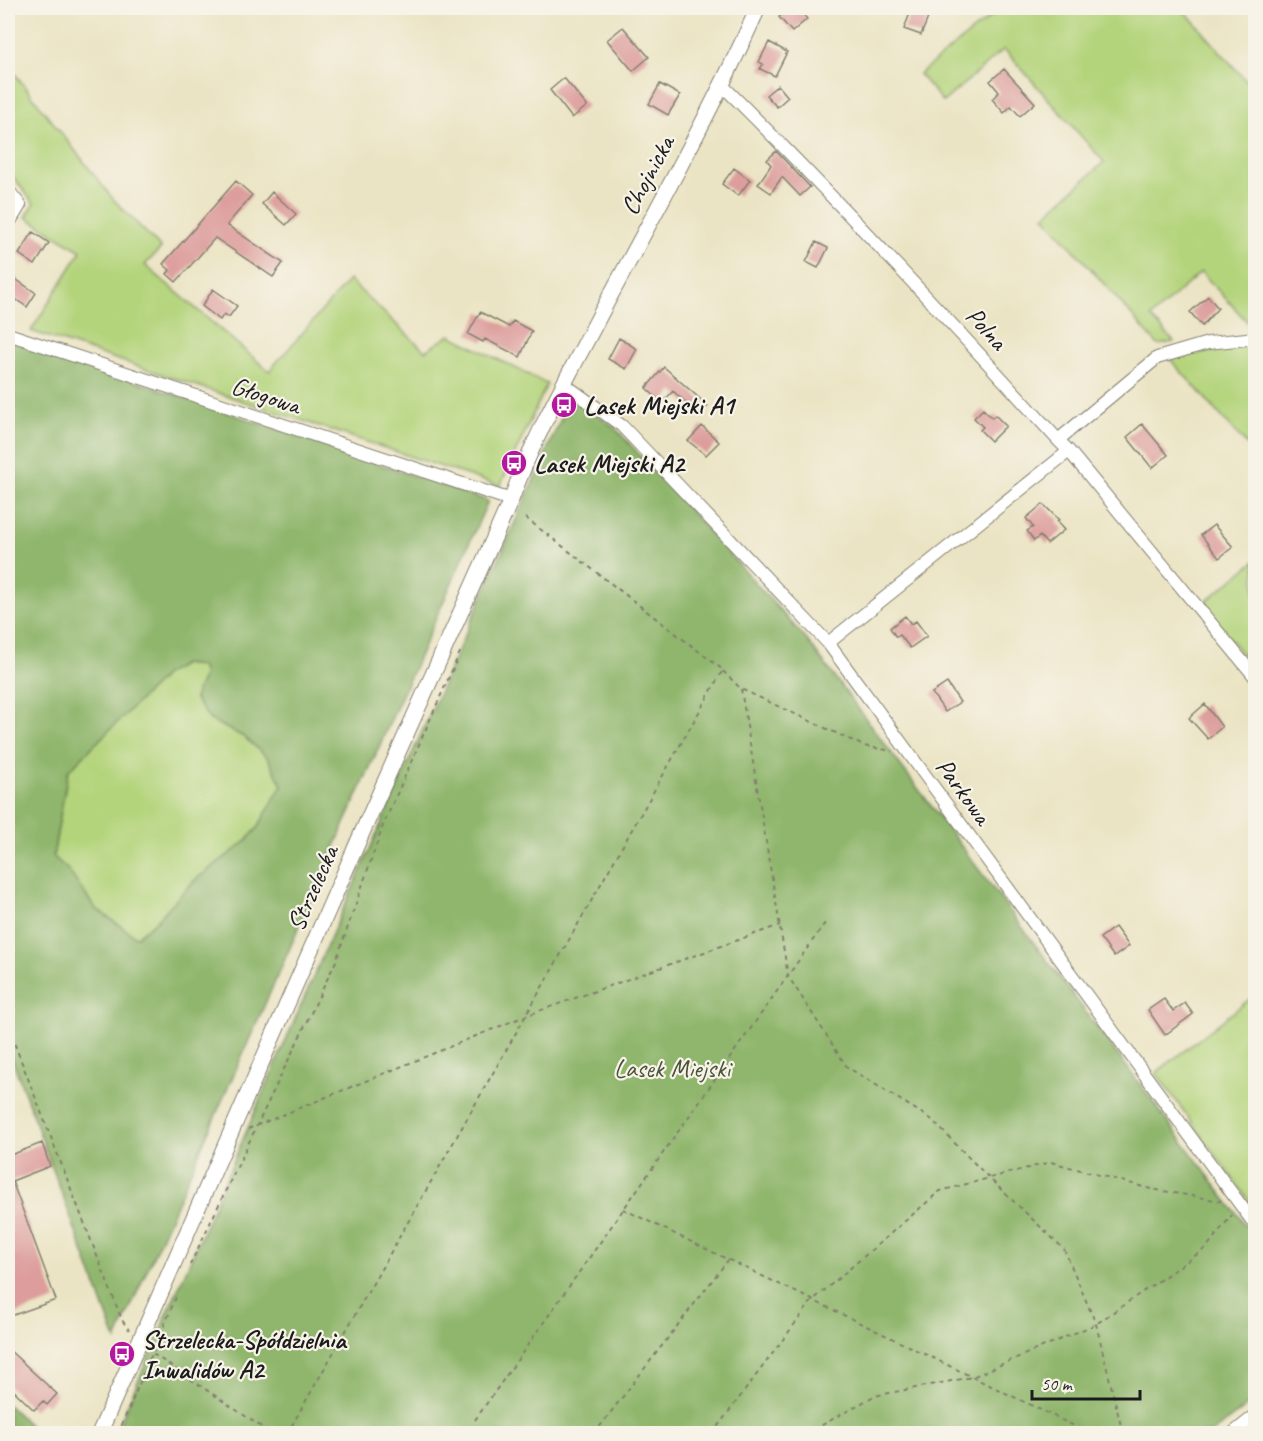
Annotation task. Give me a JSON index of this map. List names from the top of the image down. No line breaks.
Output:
{"streets":{"street":["Chojnicka","Polna","Głogowa","Parkowa","Strzelecka"]},"crossings":[["Chojnicka","Polna"],["Chojnicka","Strzelecka"],["Głogowa","Strzelecka"],["Parkowa","Strzelecka"]],"parks":["Lasek Miejski"],"places":{"bus stop":["Lasek Miejski A1","Lasek Miejski A2","Strzelecka-Spółdzielnia Inwalidów A2"]},"scale_bar":"50 m"}
